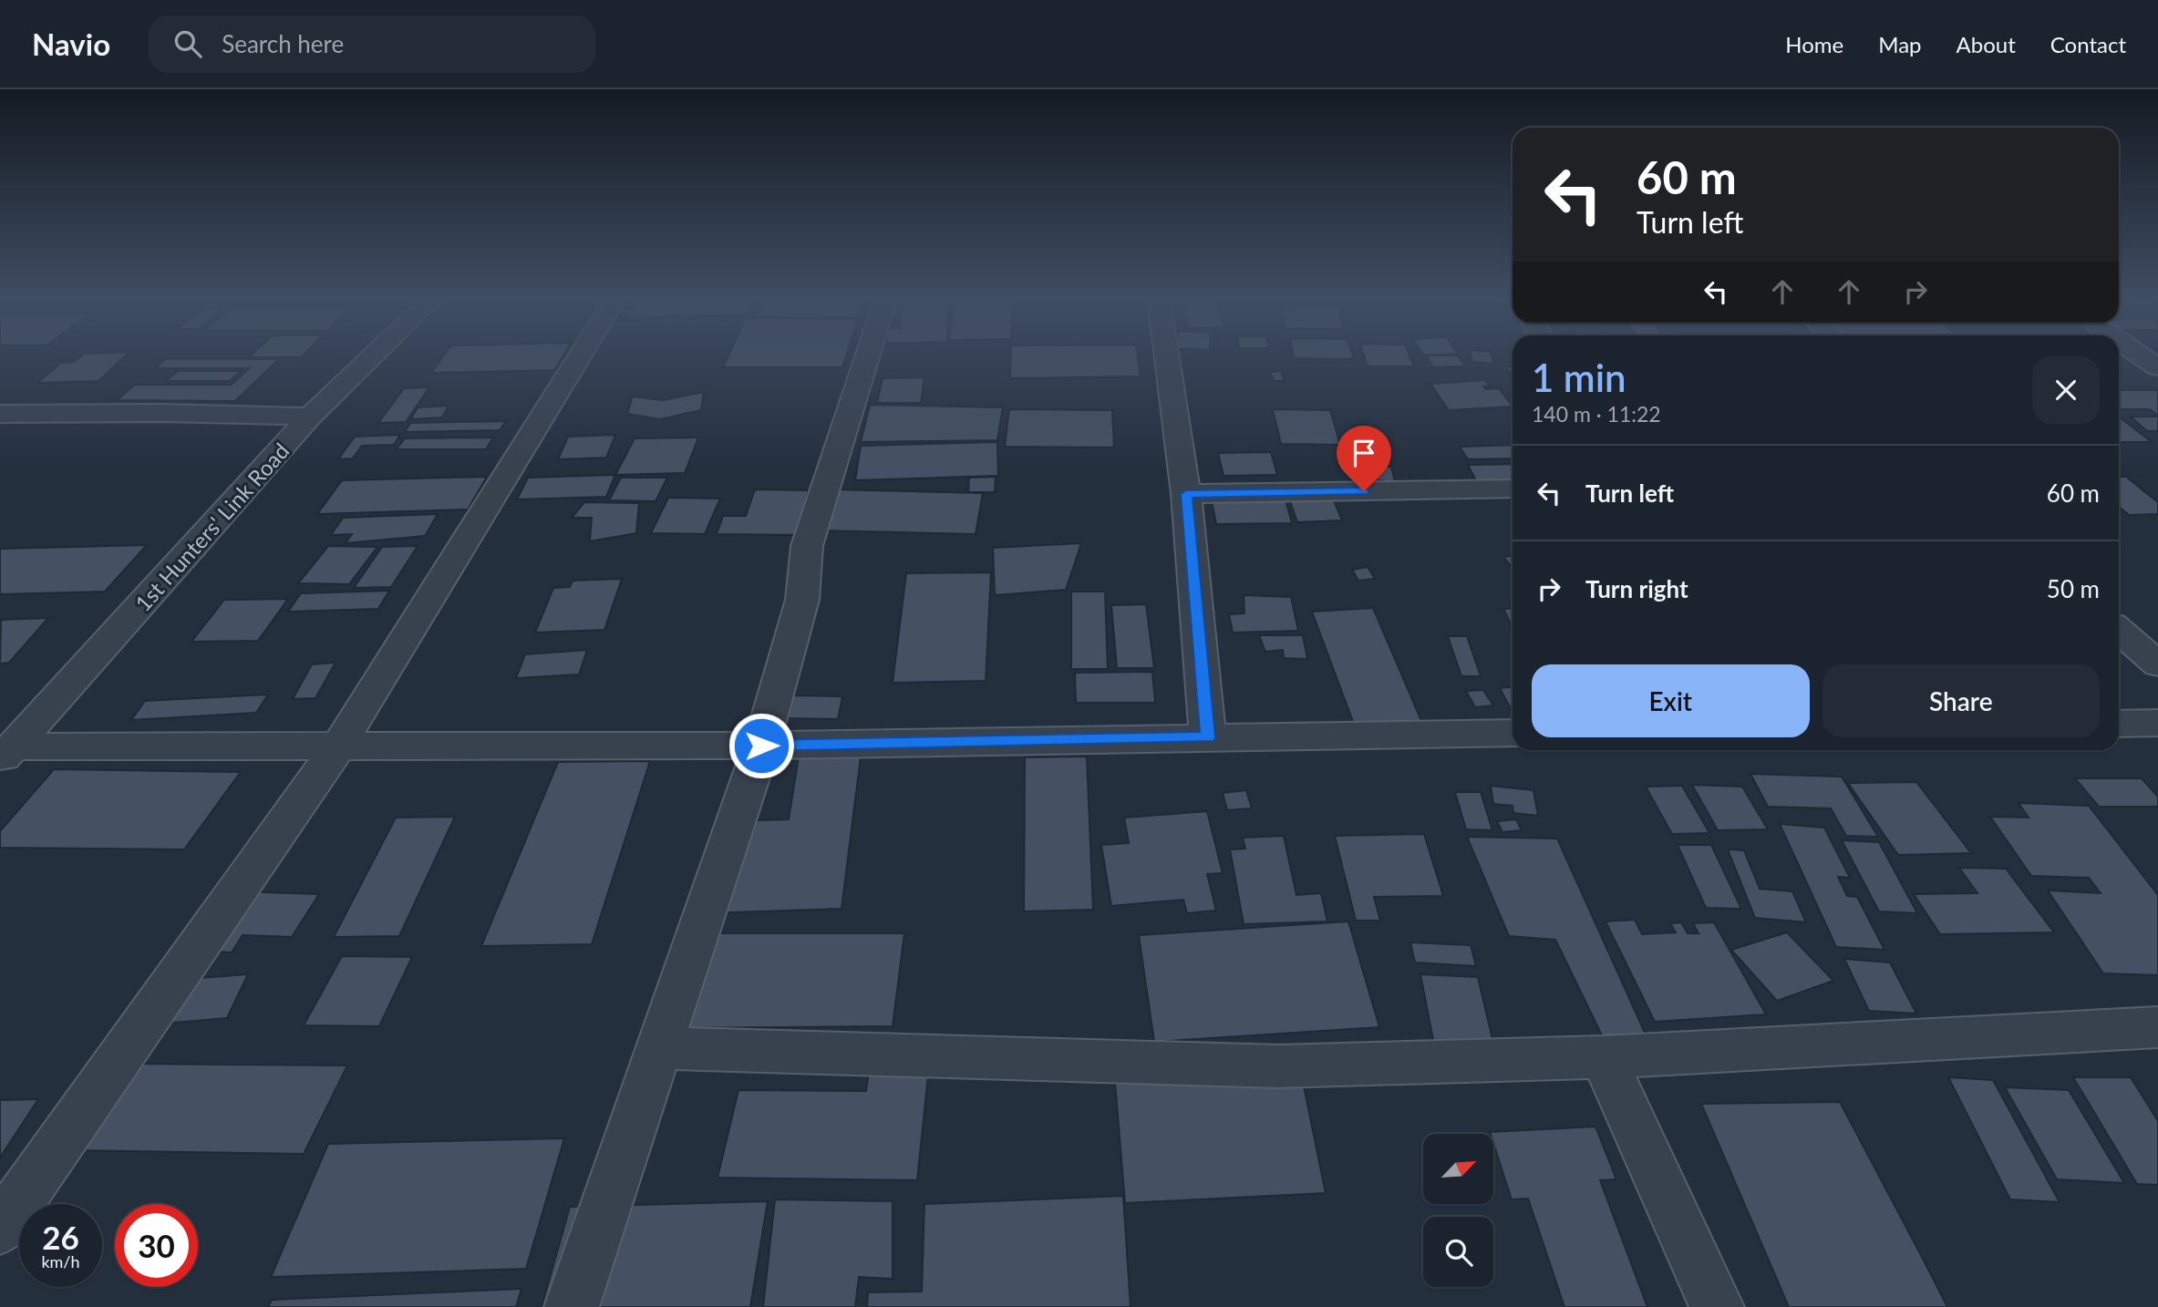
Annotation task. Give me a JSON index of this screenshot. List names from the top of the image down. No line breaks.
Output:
{"streets":{"street":["1st Hunters' Link Road"]},"north":"top right","page":{"header":"Navio","search":"Search here","nav":["Home","Map","About","Contact"],"turn":["60 m","Turn left"],"heading":["1 min","140 m · 11:22"],"list":[{"name":"Turn left","value":"60 m"},{"name":"Turn right","value":"50 m"}],"buttons":["Exit","Share"],"speed":"26 km/h","limit":"30"}}
